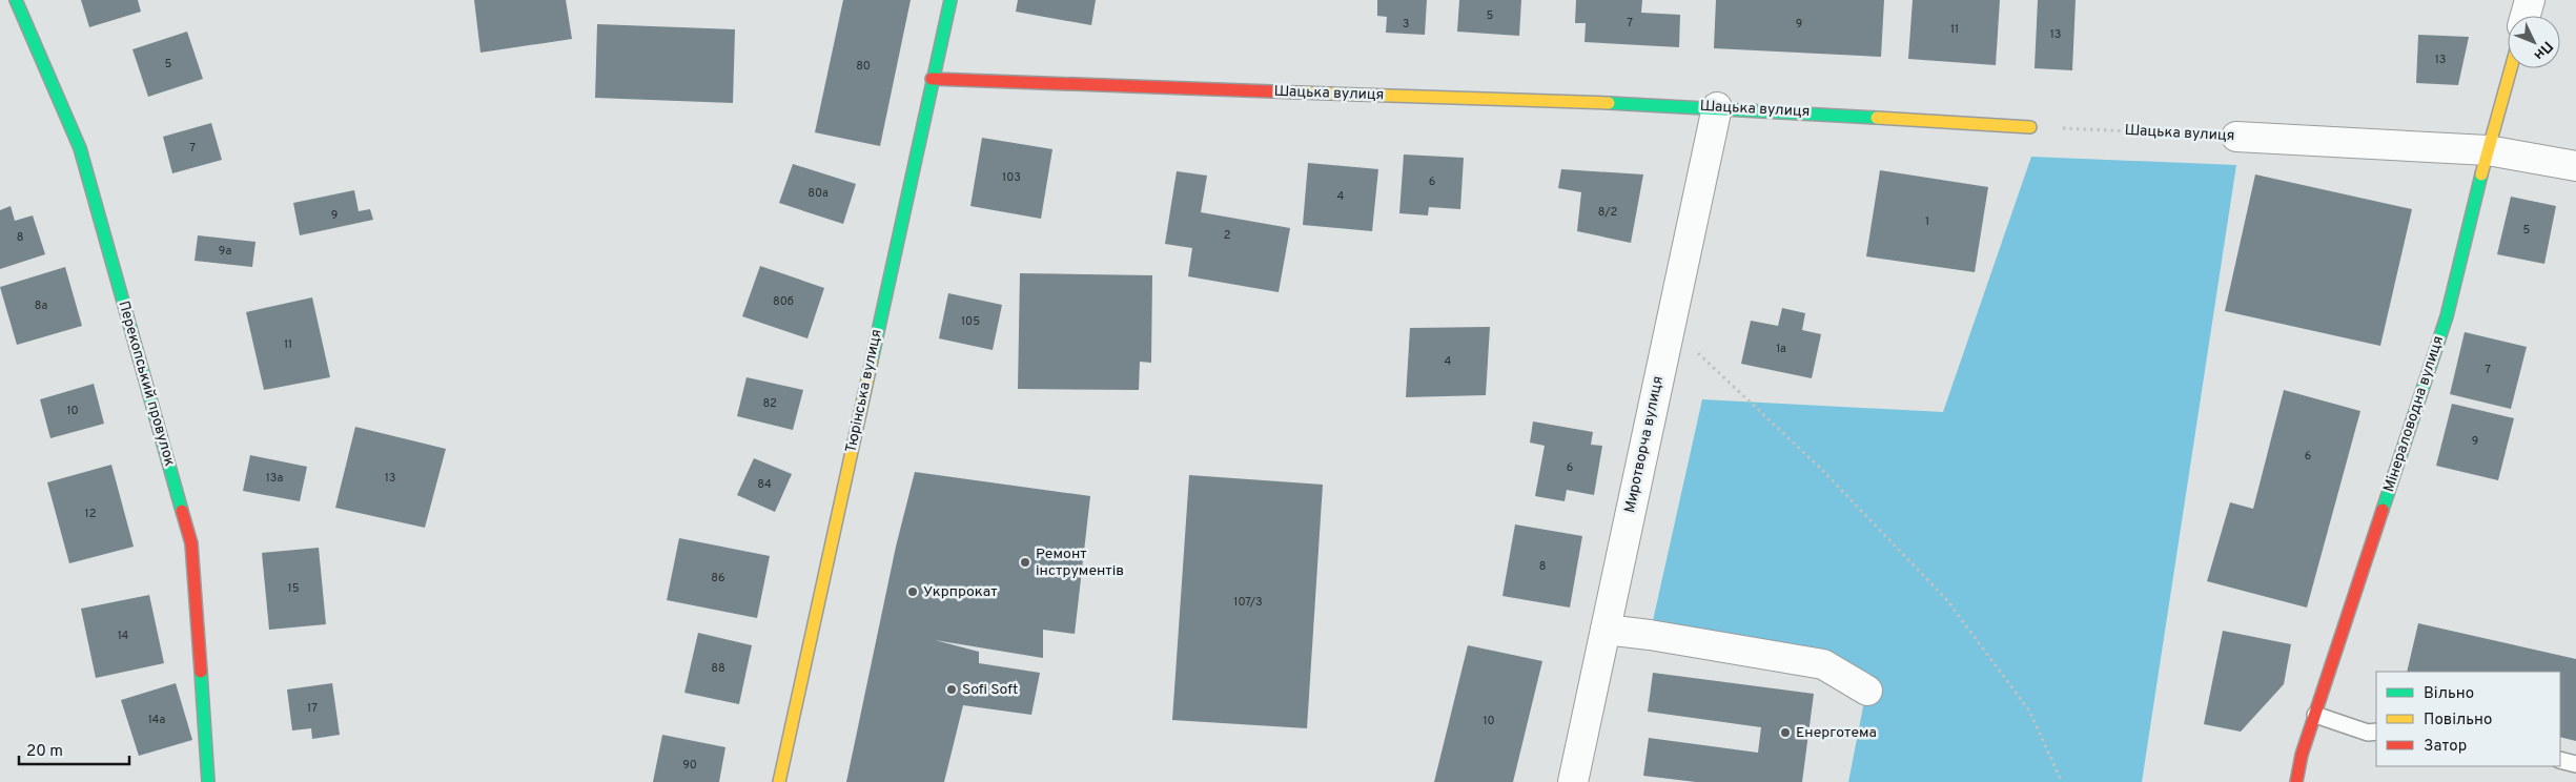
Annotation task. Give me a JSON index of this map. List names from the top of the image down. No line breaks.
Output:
{"streets":{"street":["Шацька вулиця","Перекопський провулок","Тюрінська вулиця","Мінераловодна вулиця","Миротворча вулиця"]},"crossings":[["Шацька вулиця","Тюрінська вулиця"],["Шацька вулиця","Мінераловодна вулиця"],["Шацька вулиця","Миротворча вулиця"]],"places":["Ремонт інструментів","Укрпрокат","Sofi Soft","Енерготема"],"house_numbers":["5","7","3","9","11","13","13","5","80","7","103","6","80а","4","8/2","9","1","5","2","8","9а","80б","8а","105","11","1а","4","7","82","10","9","6","6","13а","13","84","12","8","86","15","107/3","14","88","17","14а","10","90"],"legend":["Вільно","Повільно","Затор"],"scale_bar":"20 m","north":"bottom right"}
